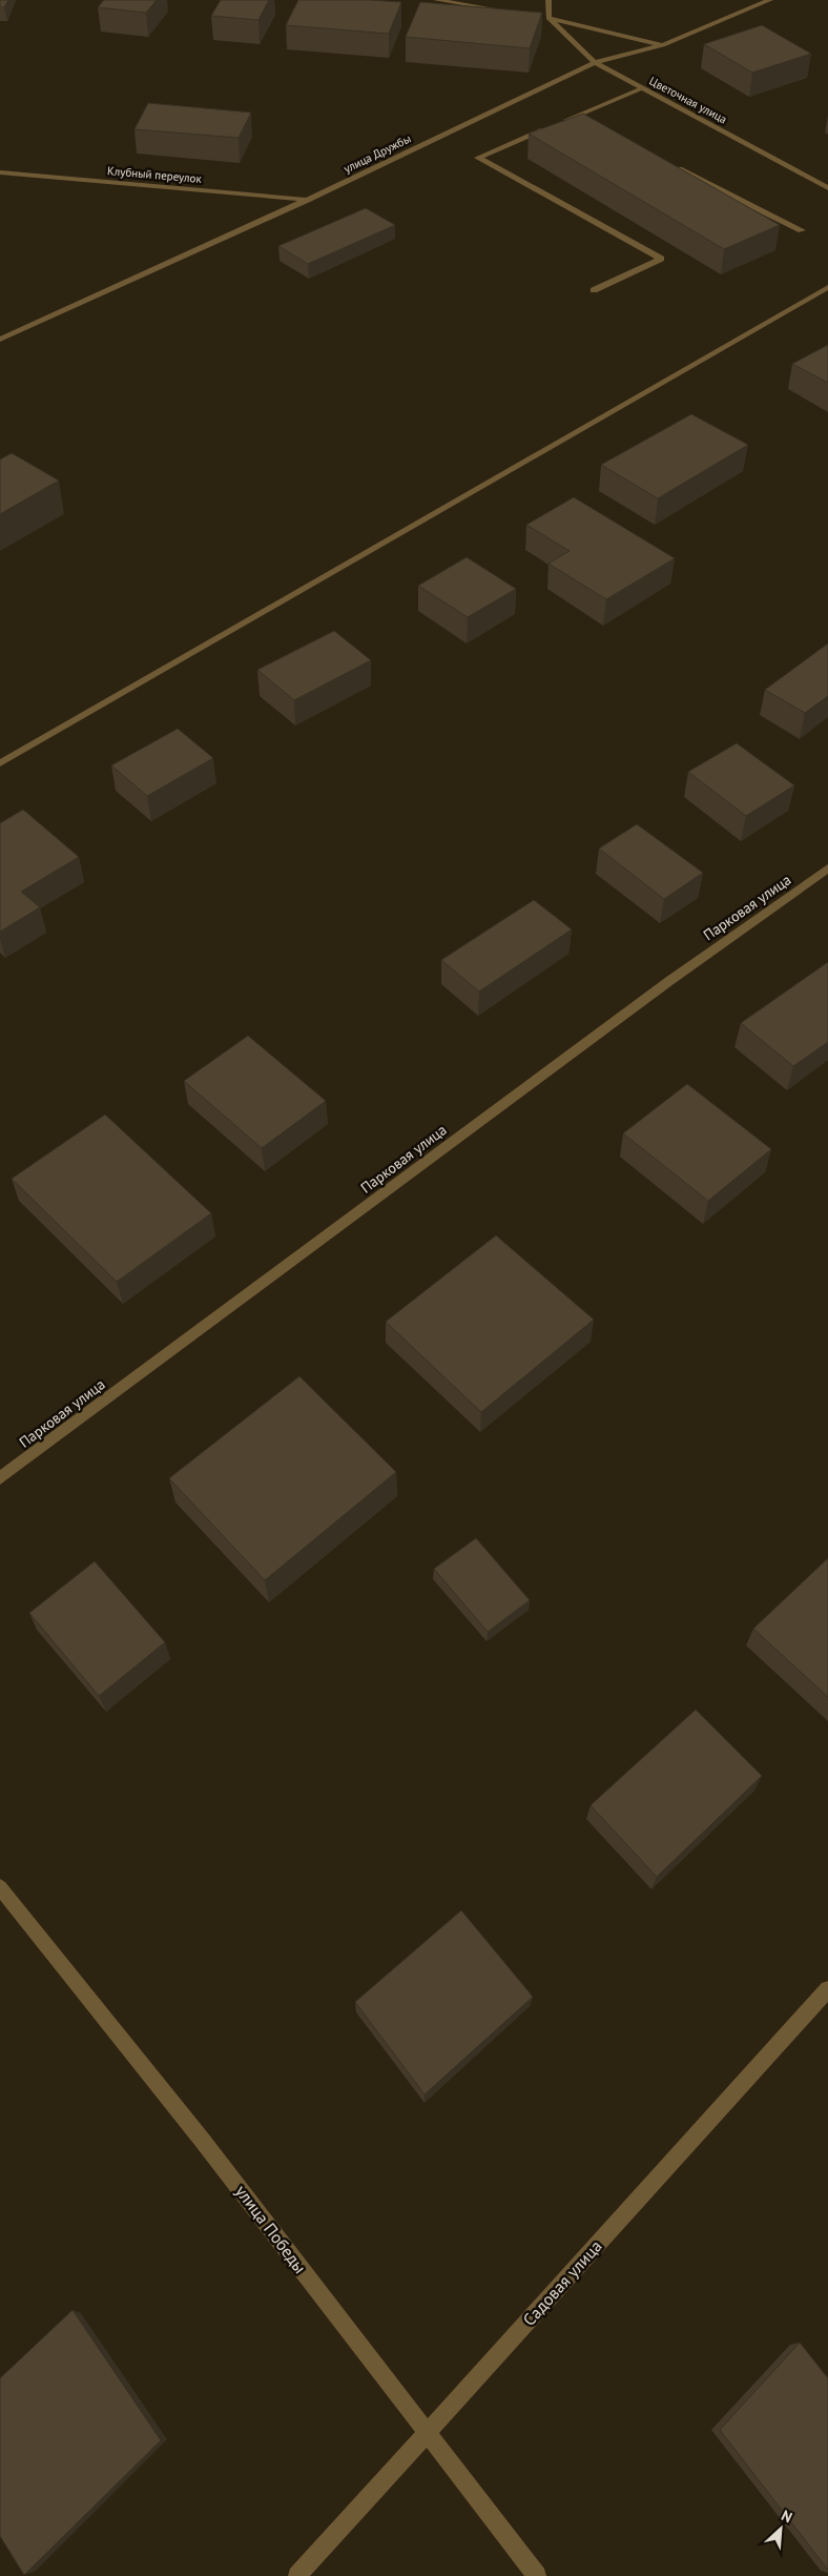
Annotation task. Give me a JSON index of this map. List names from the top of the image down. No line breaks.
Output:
{"streets":{"street":["Цветочная улица","улица Дружбы","Клубный переулок","Парковая улица","улица Победы","Садовая улица"]},"crossings":[["Цветочная улица","улица Дружбы"],["улица Дружбы","Клубный переулок"],["улица Победы","Садовая улица"]],"north":"top right"}
